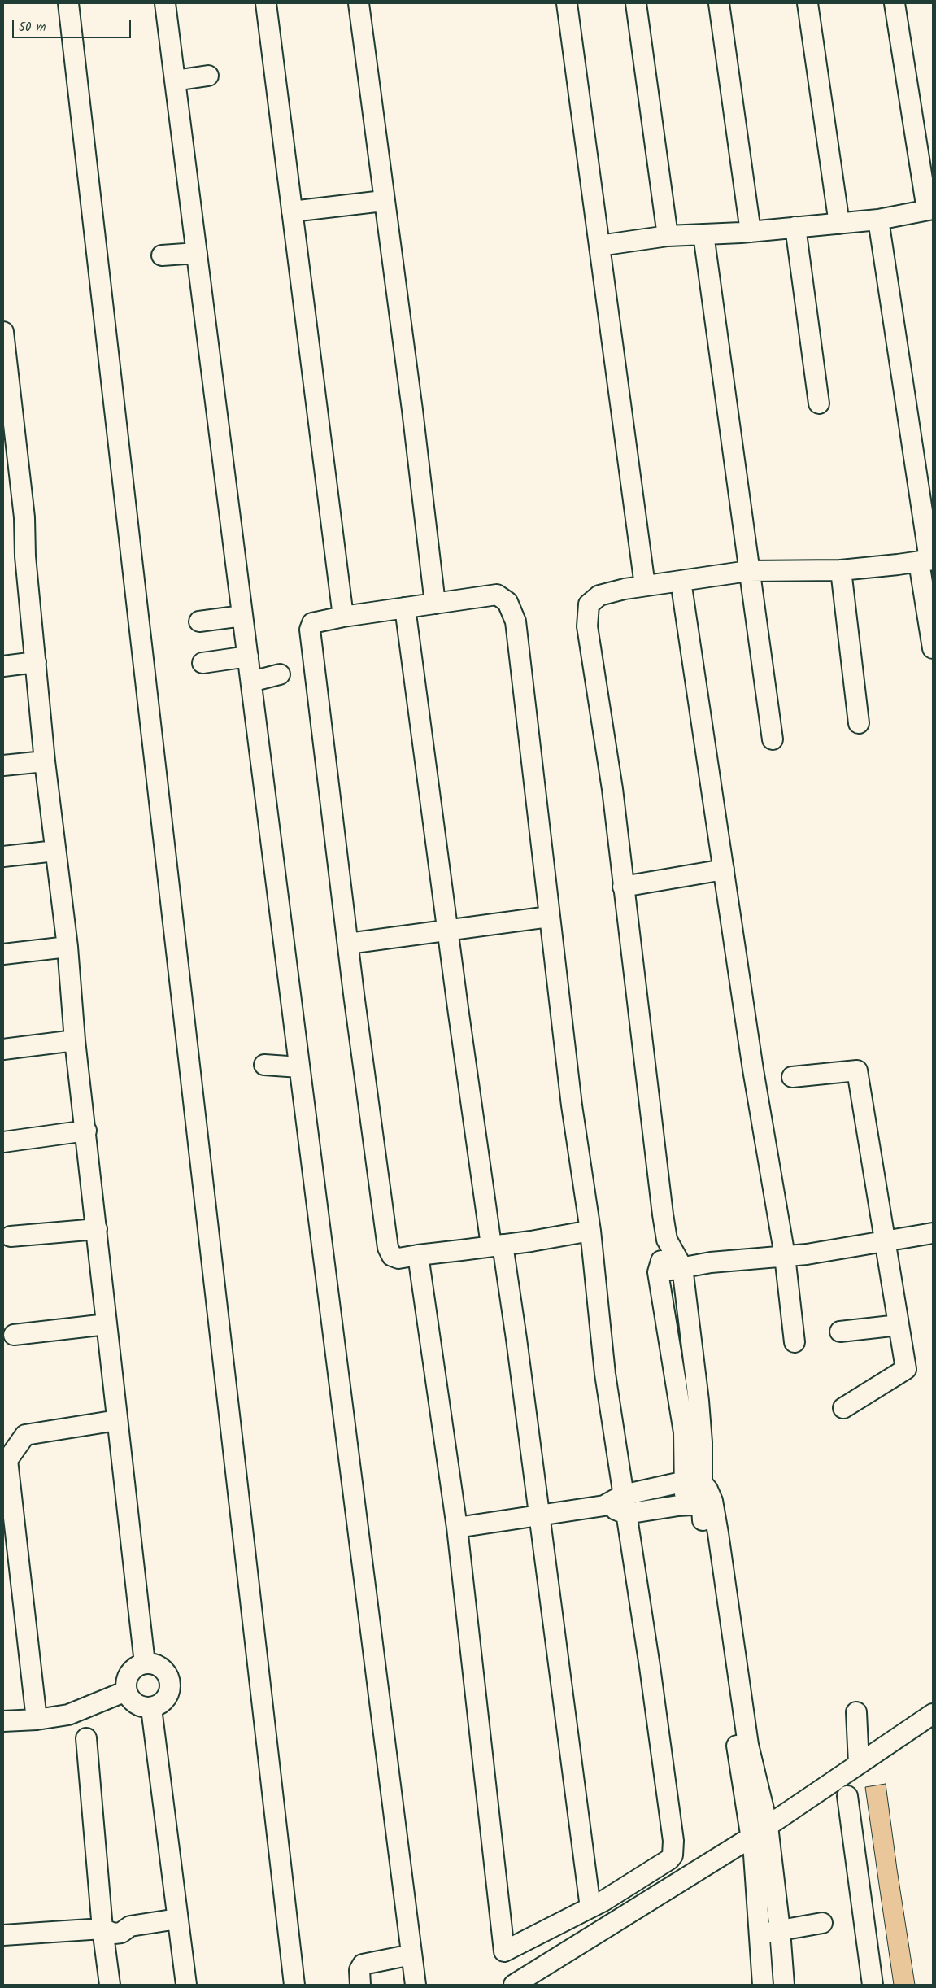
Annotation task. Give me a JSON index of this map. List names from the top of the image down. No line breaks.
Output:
{"scale_bar":"50 m"}
